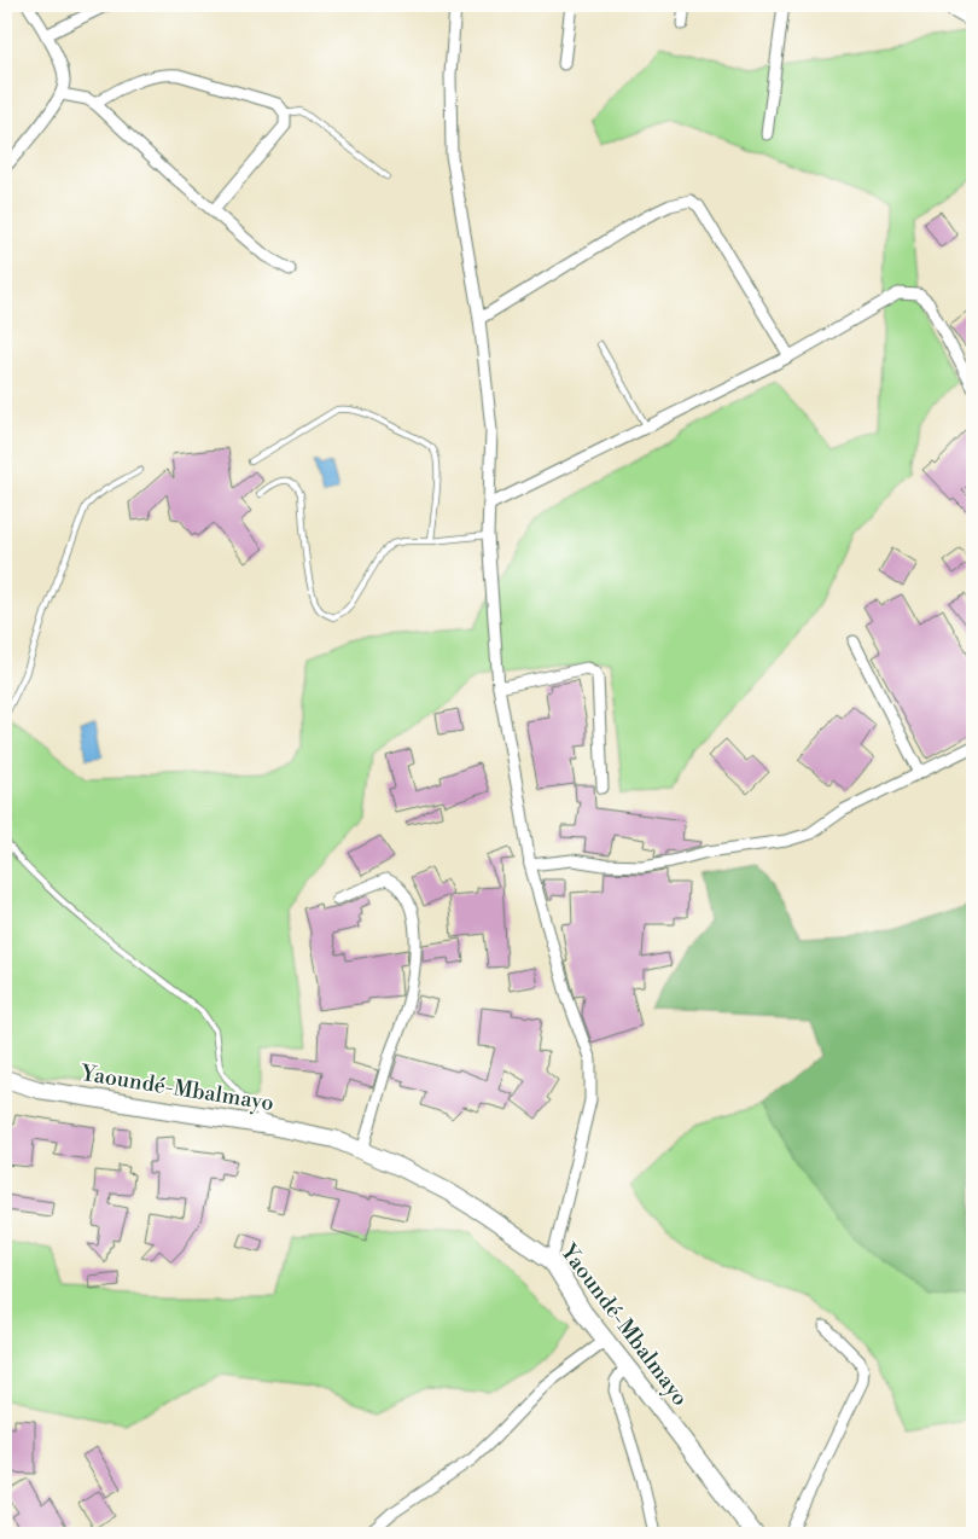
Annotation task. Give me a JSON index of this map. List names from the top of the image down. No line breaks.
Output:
{"streets":{"highway":["Yaoundé-Mbalmayo"]}}
